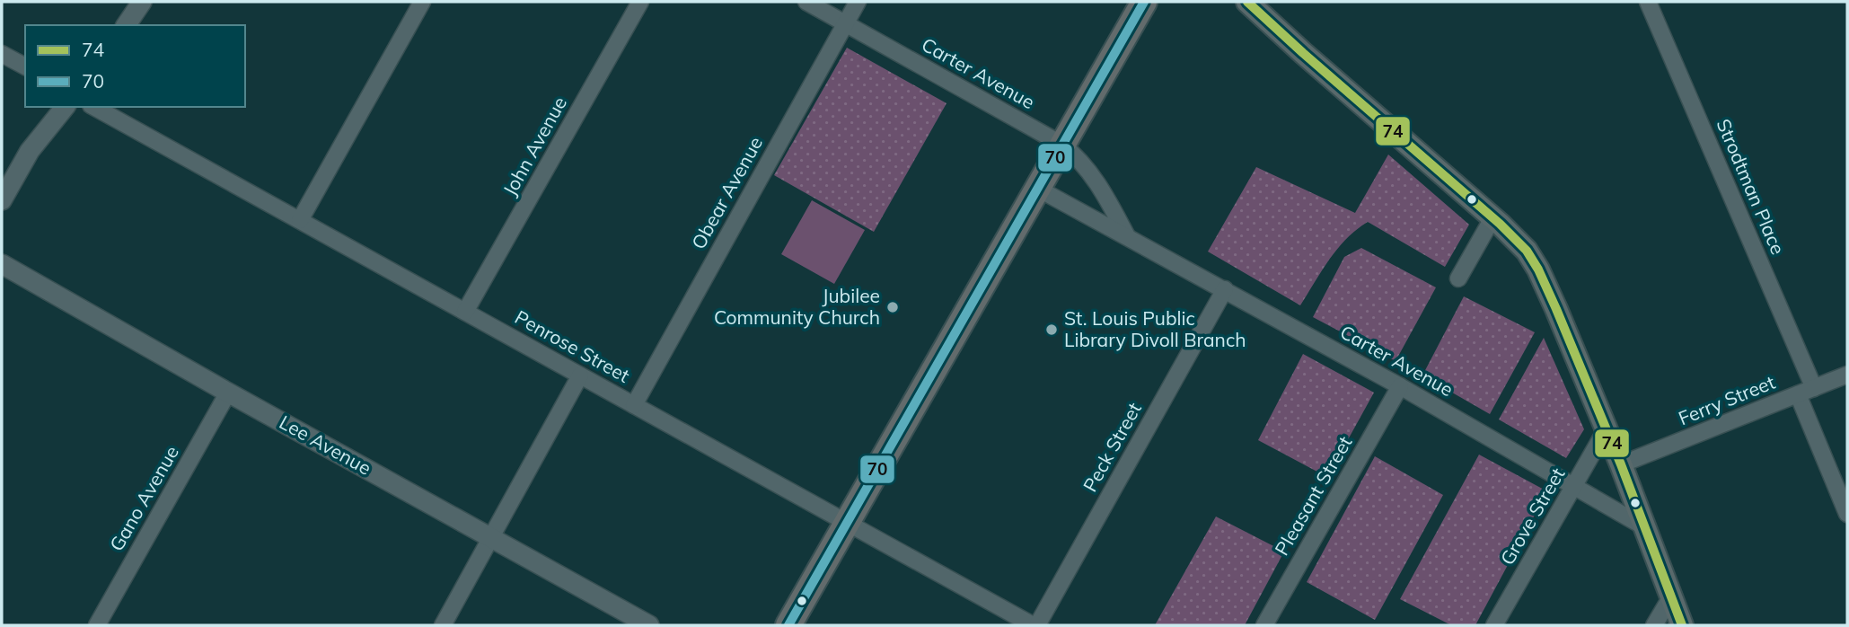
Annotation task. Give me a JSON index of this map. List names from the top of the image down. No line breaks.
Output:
{"streets":{"street":["Carter Avenue","John Avenue","Strodtman Place","Obear Avenue","Penrose Street","Ferry Street","Lee Avenue","Peck Street","Pleasant Street","Gano Avenue","Grove Street"]},"crossings":[["Carter Avenue","Obear Avenue"],["Carter Avenue","Peck Street"],["Carter Avenue","Pleasant Street"],["Carter Avenue","Grove Street"],["John Avenue","Penrose Street"],["Strodtman Place","Ferry Street"],["Obear Avenue","Penrose Street"],["Penrose Street","Peck Street"],["Lee Avenue","Gano Avenue"]],"places":["Jubilee Community Church","St. Louis Public Library Divoll Branch"],"lines":["transit line 74","transit line 70"],"legend":["74","70"]}
